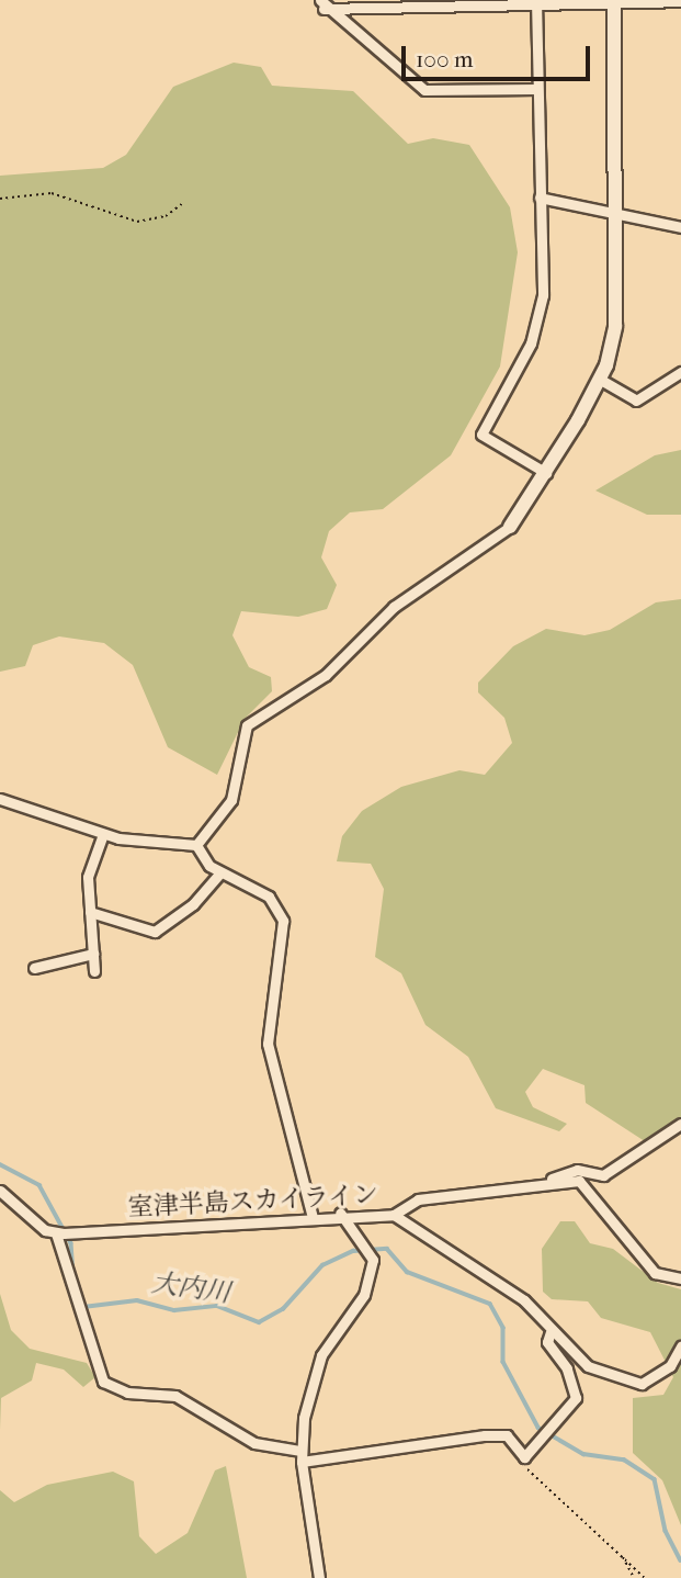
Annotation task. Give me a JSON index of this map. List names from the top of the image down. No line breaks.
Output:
{"streets":{"street":["室津半島スカイライン"]},"water":["大内川"],"scale_bar":"100 m"}
